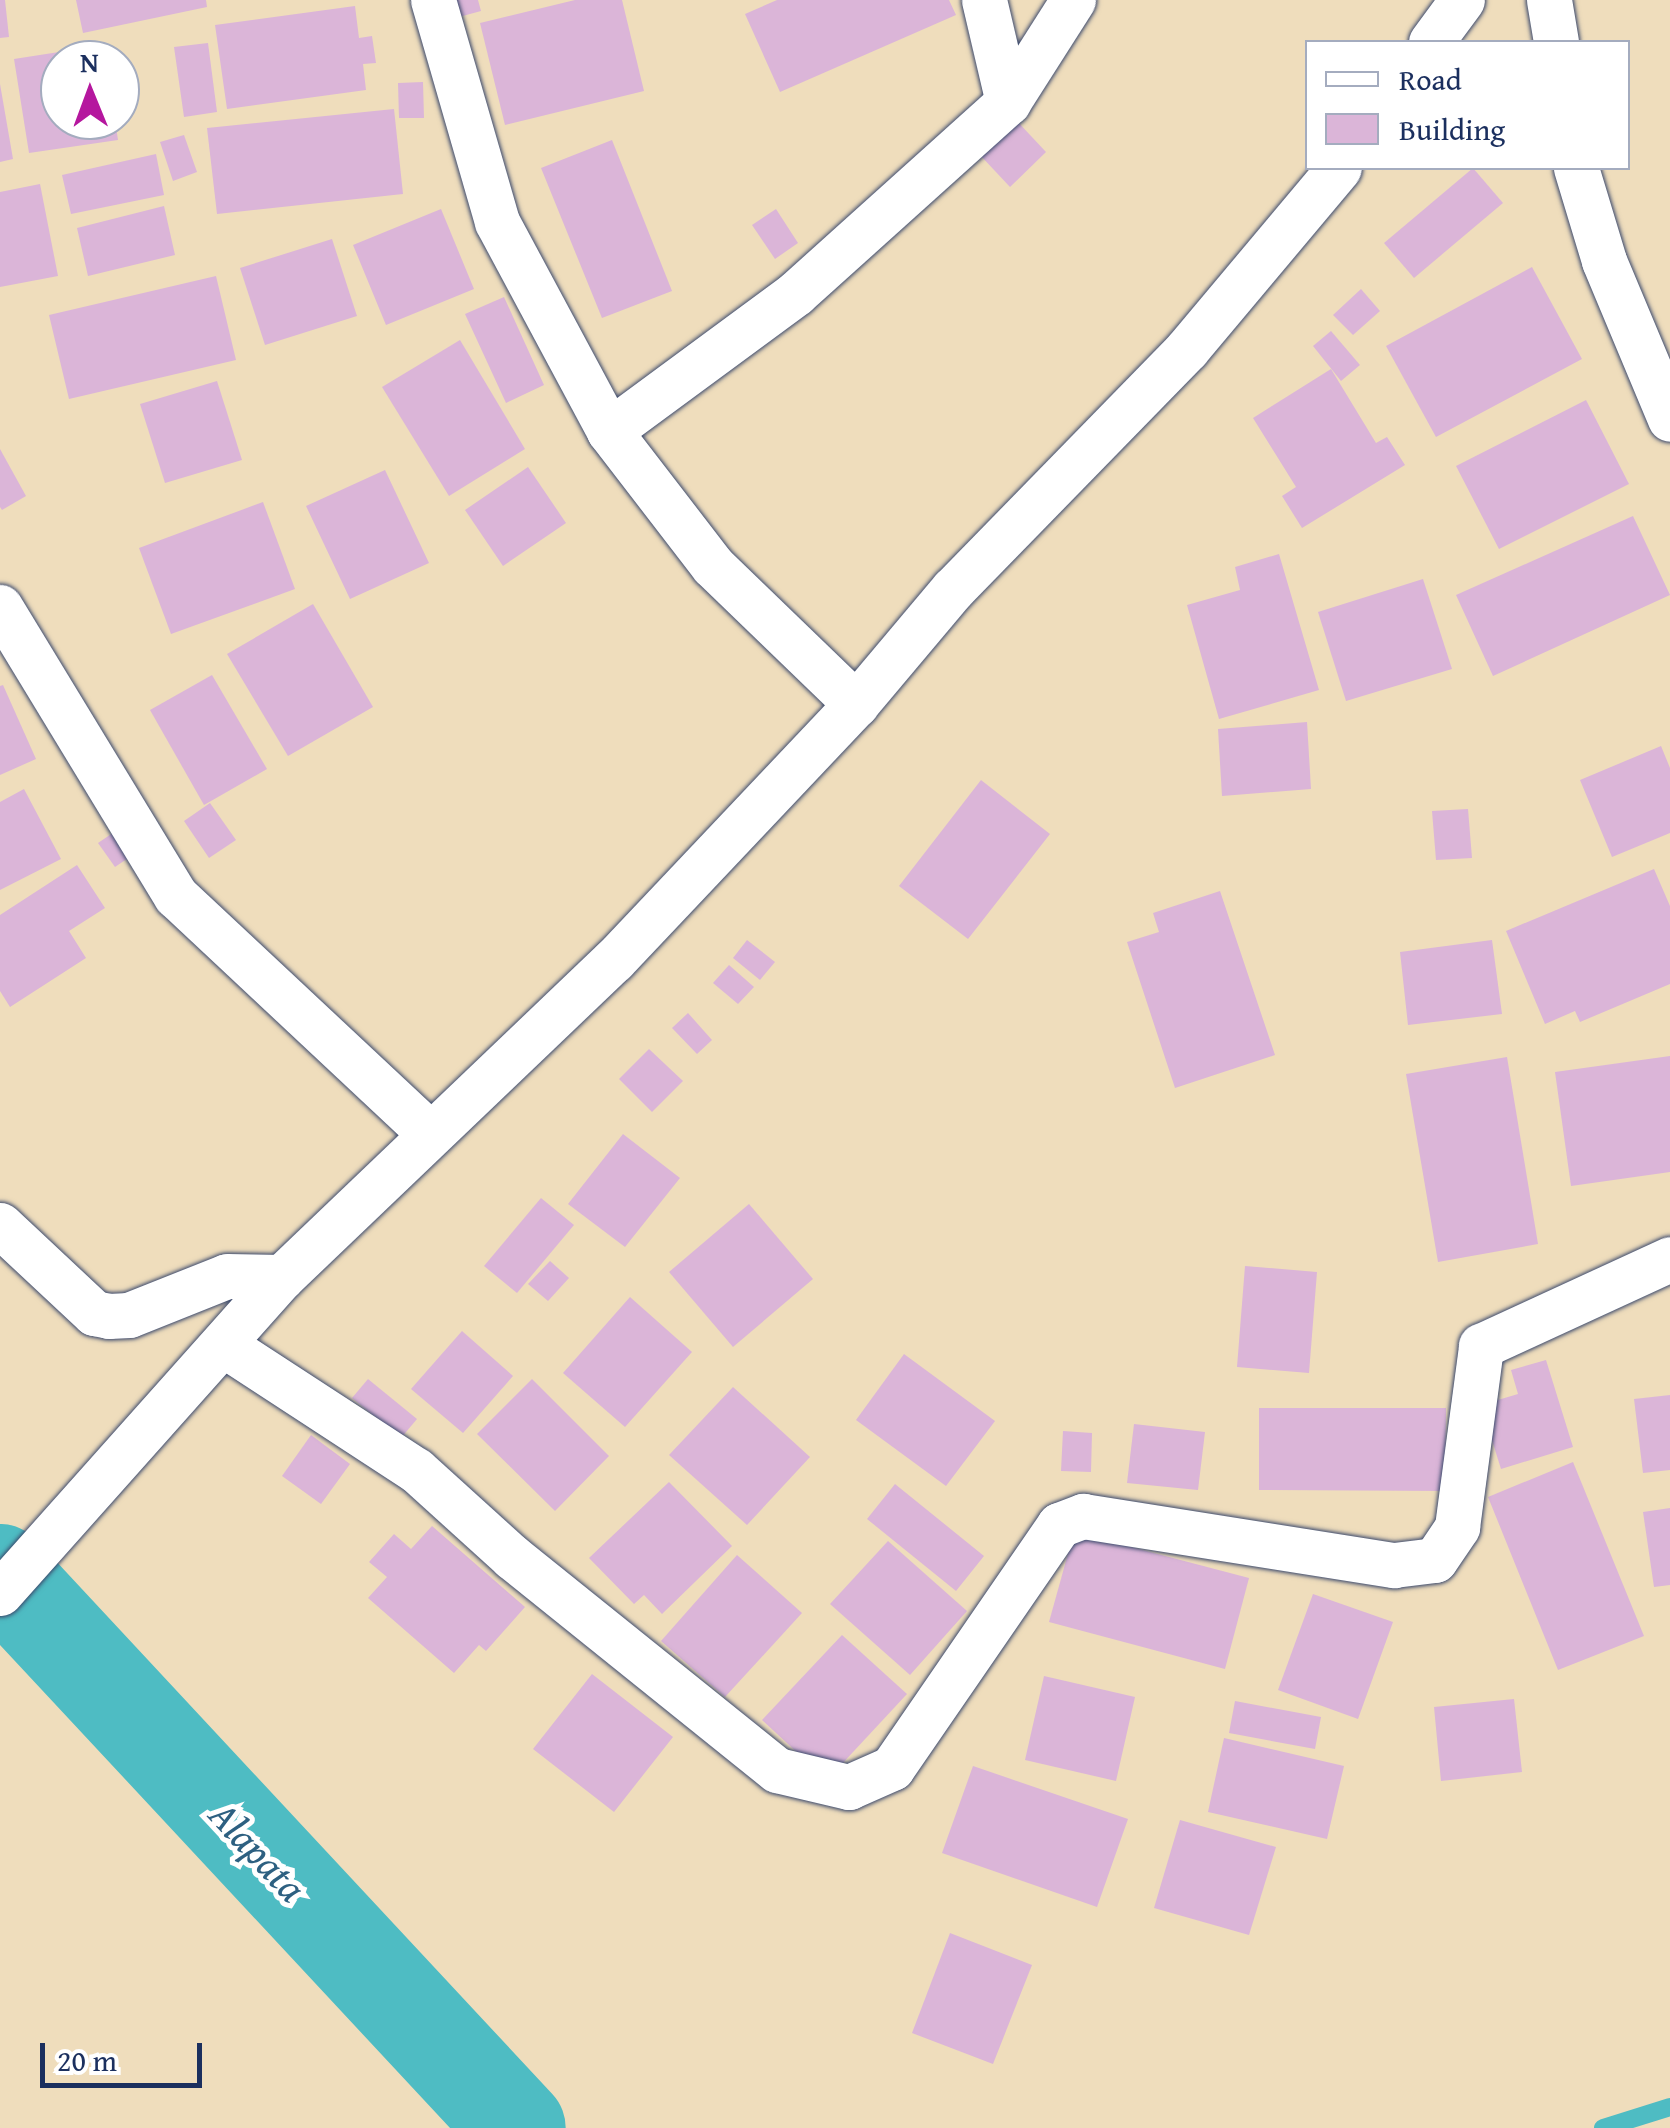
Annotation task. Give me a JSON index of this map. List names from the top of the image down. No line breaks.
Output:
{"water":["Alapata"],"legend":["Road","Building"],"scale_bar":"20 m","north":"top"}
